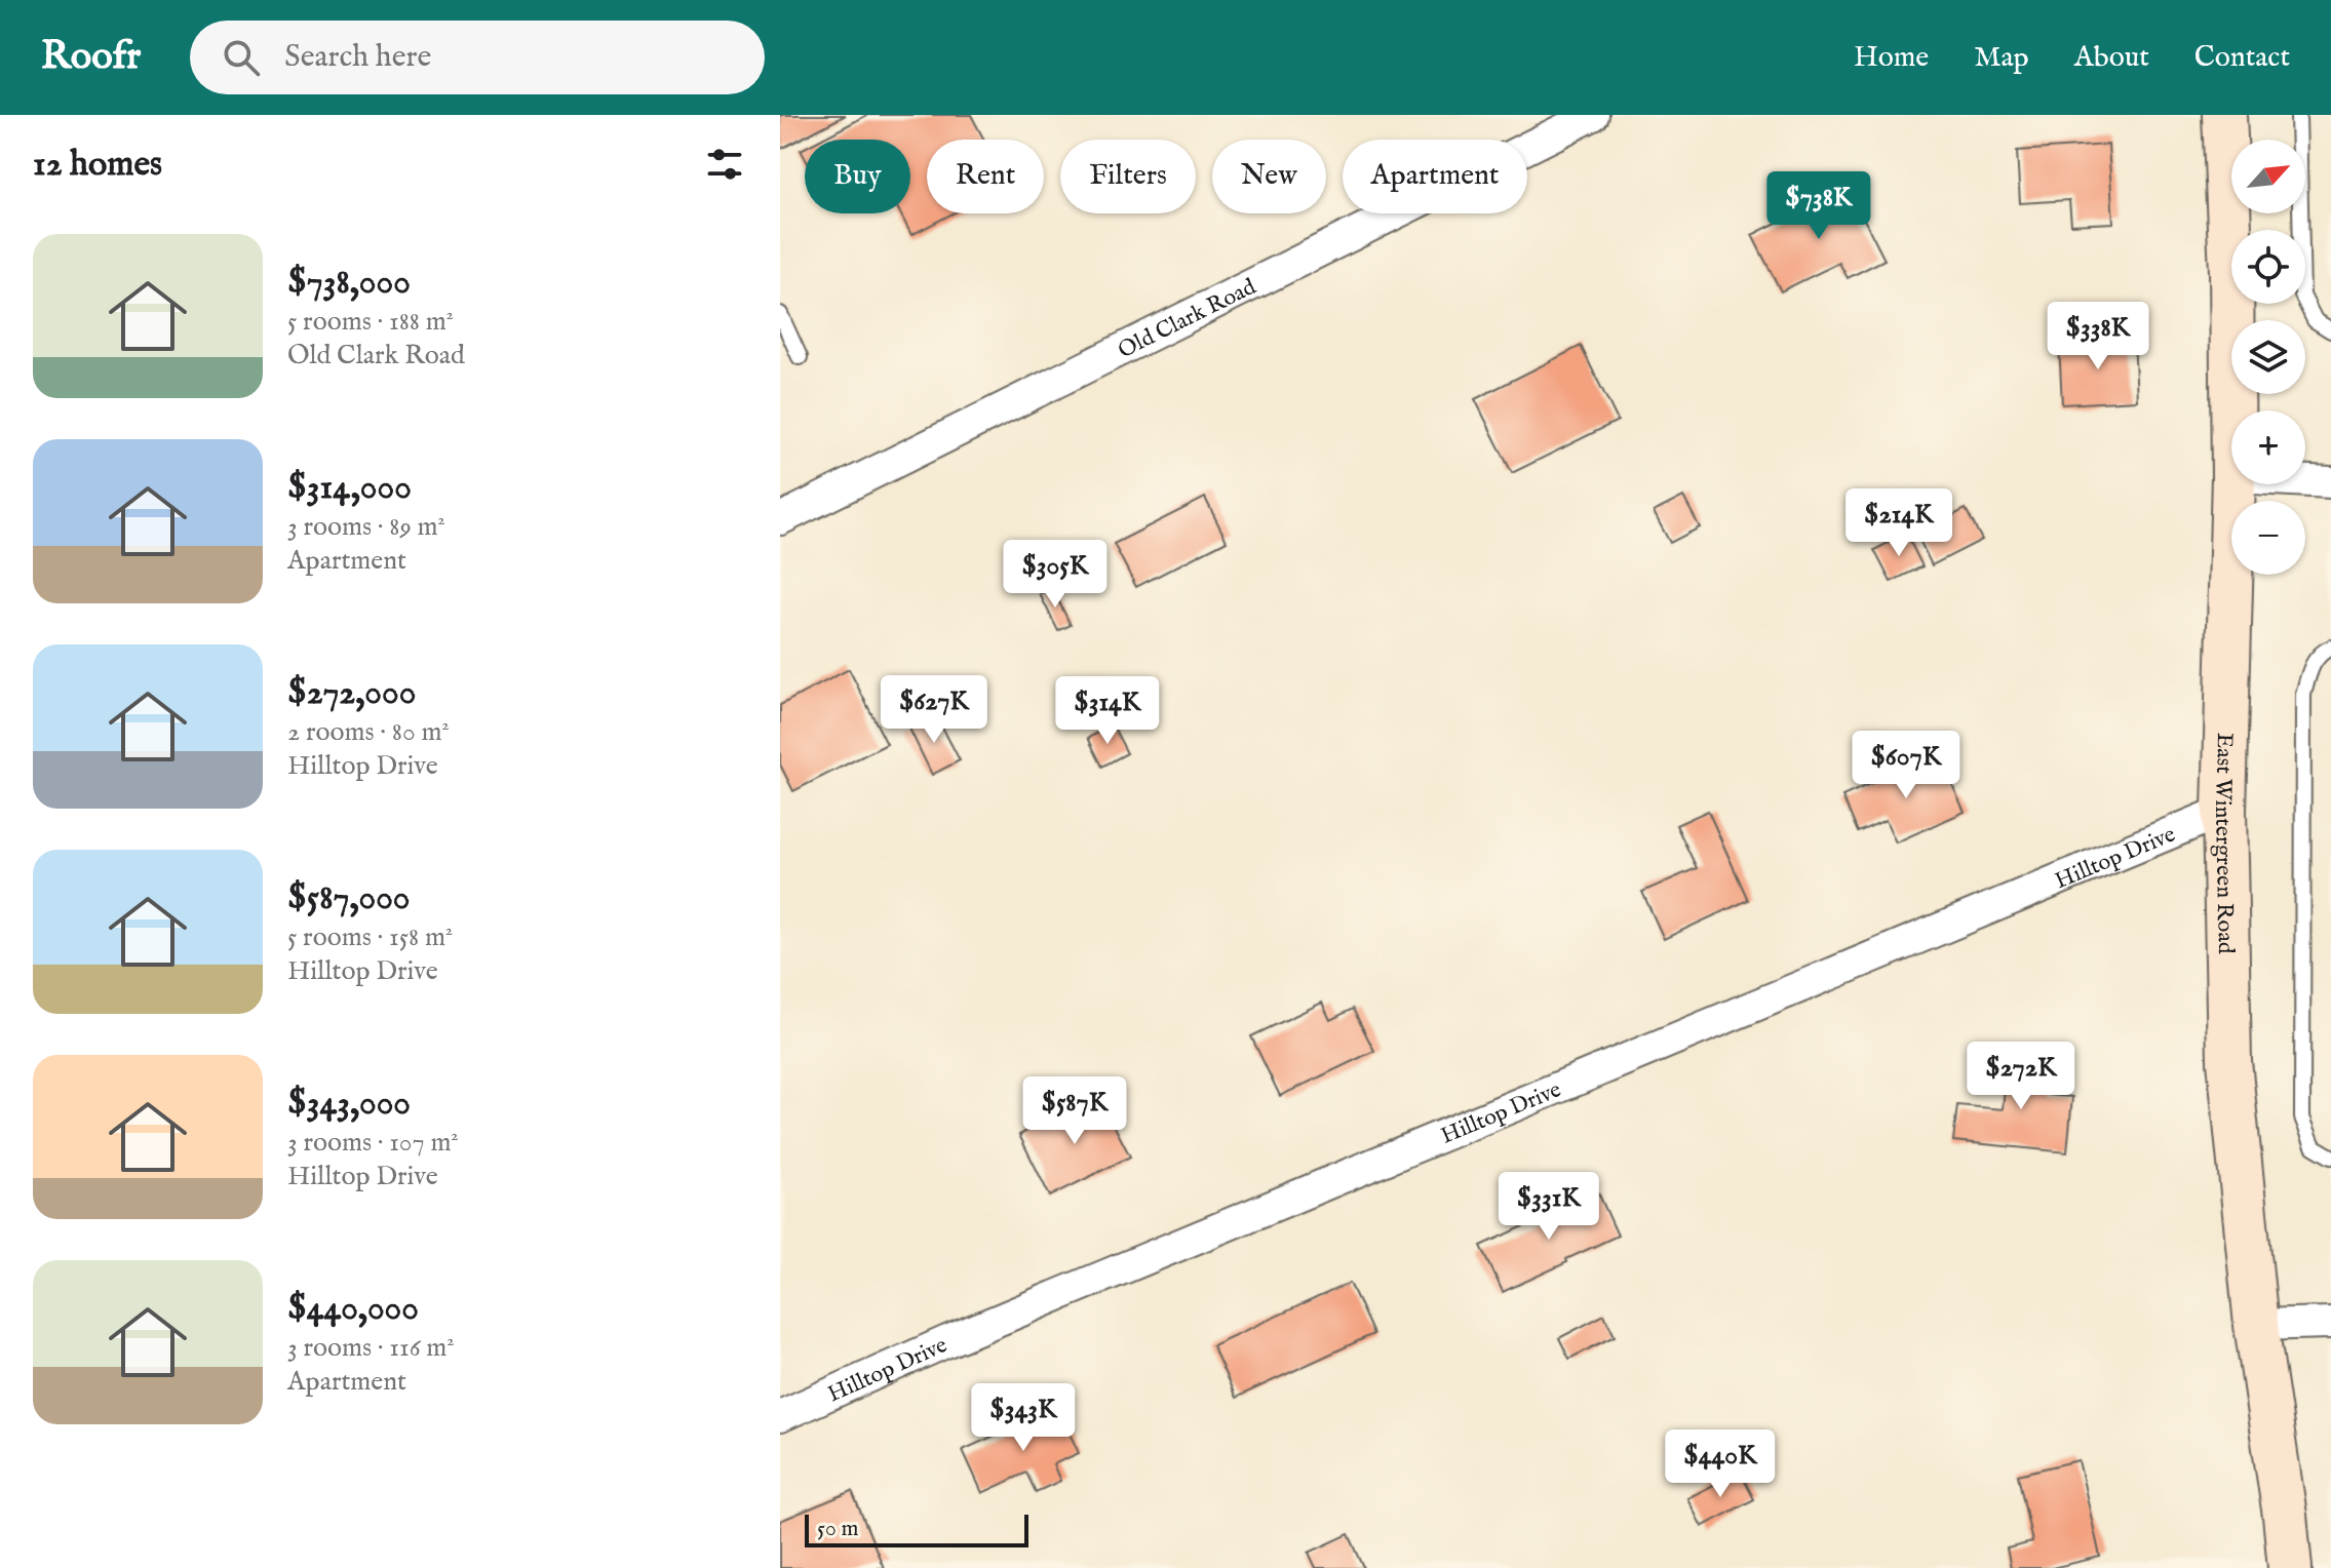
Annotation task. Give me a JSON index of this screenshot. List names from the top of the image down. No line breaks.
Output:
{"streets":{"street":["Old Clark Road","East Wintergreen Road","Hilltop Drive"]},"crossings":[["East Wintergreen Road","Hilltop Drive"]],"scale_bar":"50 m","north":"top right","page":{"header":"Roofr","search":"Search here","nav":["Home","Map","About","Contact"],"heading":"12 homes","map_buttons":["+","−"],"chip":["Buy","Rent","Filters","New","Apartment"],"price":["$738K","$338K","$214K","$305K","$627K","$314K","$607K","$272K","$587K","$331K","$343K","$440K"],"list":[{"name":"$738,000","note":"5 rooms · 188 m² · Old Clark Road"},{"name":"$314,000","note":"3 rooms · 89 m² · Apartment"},{"name":"$272,000","note":"2 rooms · 80 m² · Hilltop Drive"},{"name":"$587,000","note":"5 rooms · 158 m² · Hilltop Drive"},{"name":"$343,000","note":"3 rooms · 107 m² · Hilltop Drive"},{"name":"$440,000","note":"3 rooms · 116 m² · Apartment"}],"scale":"50 m"}}
